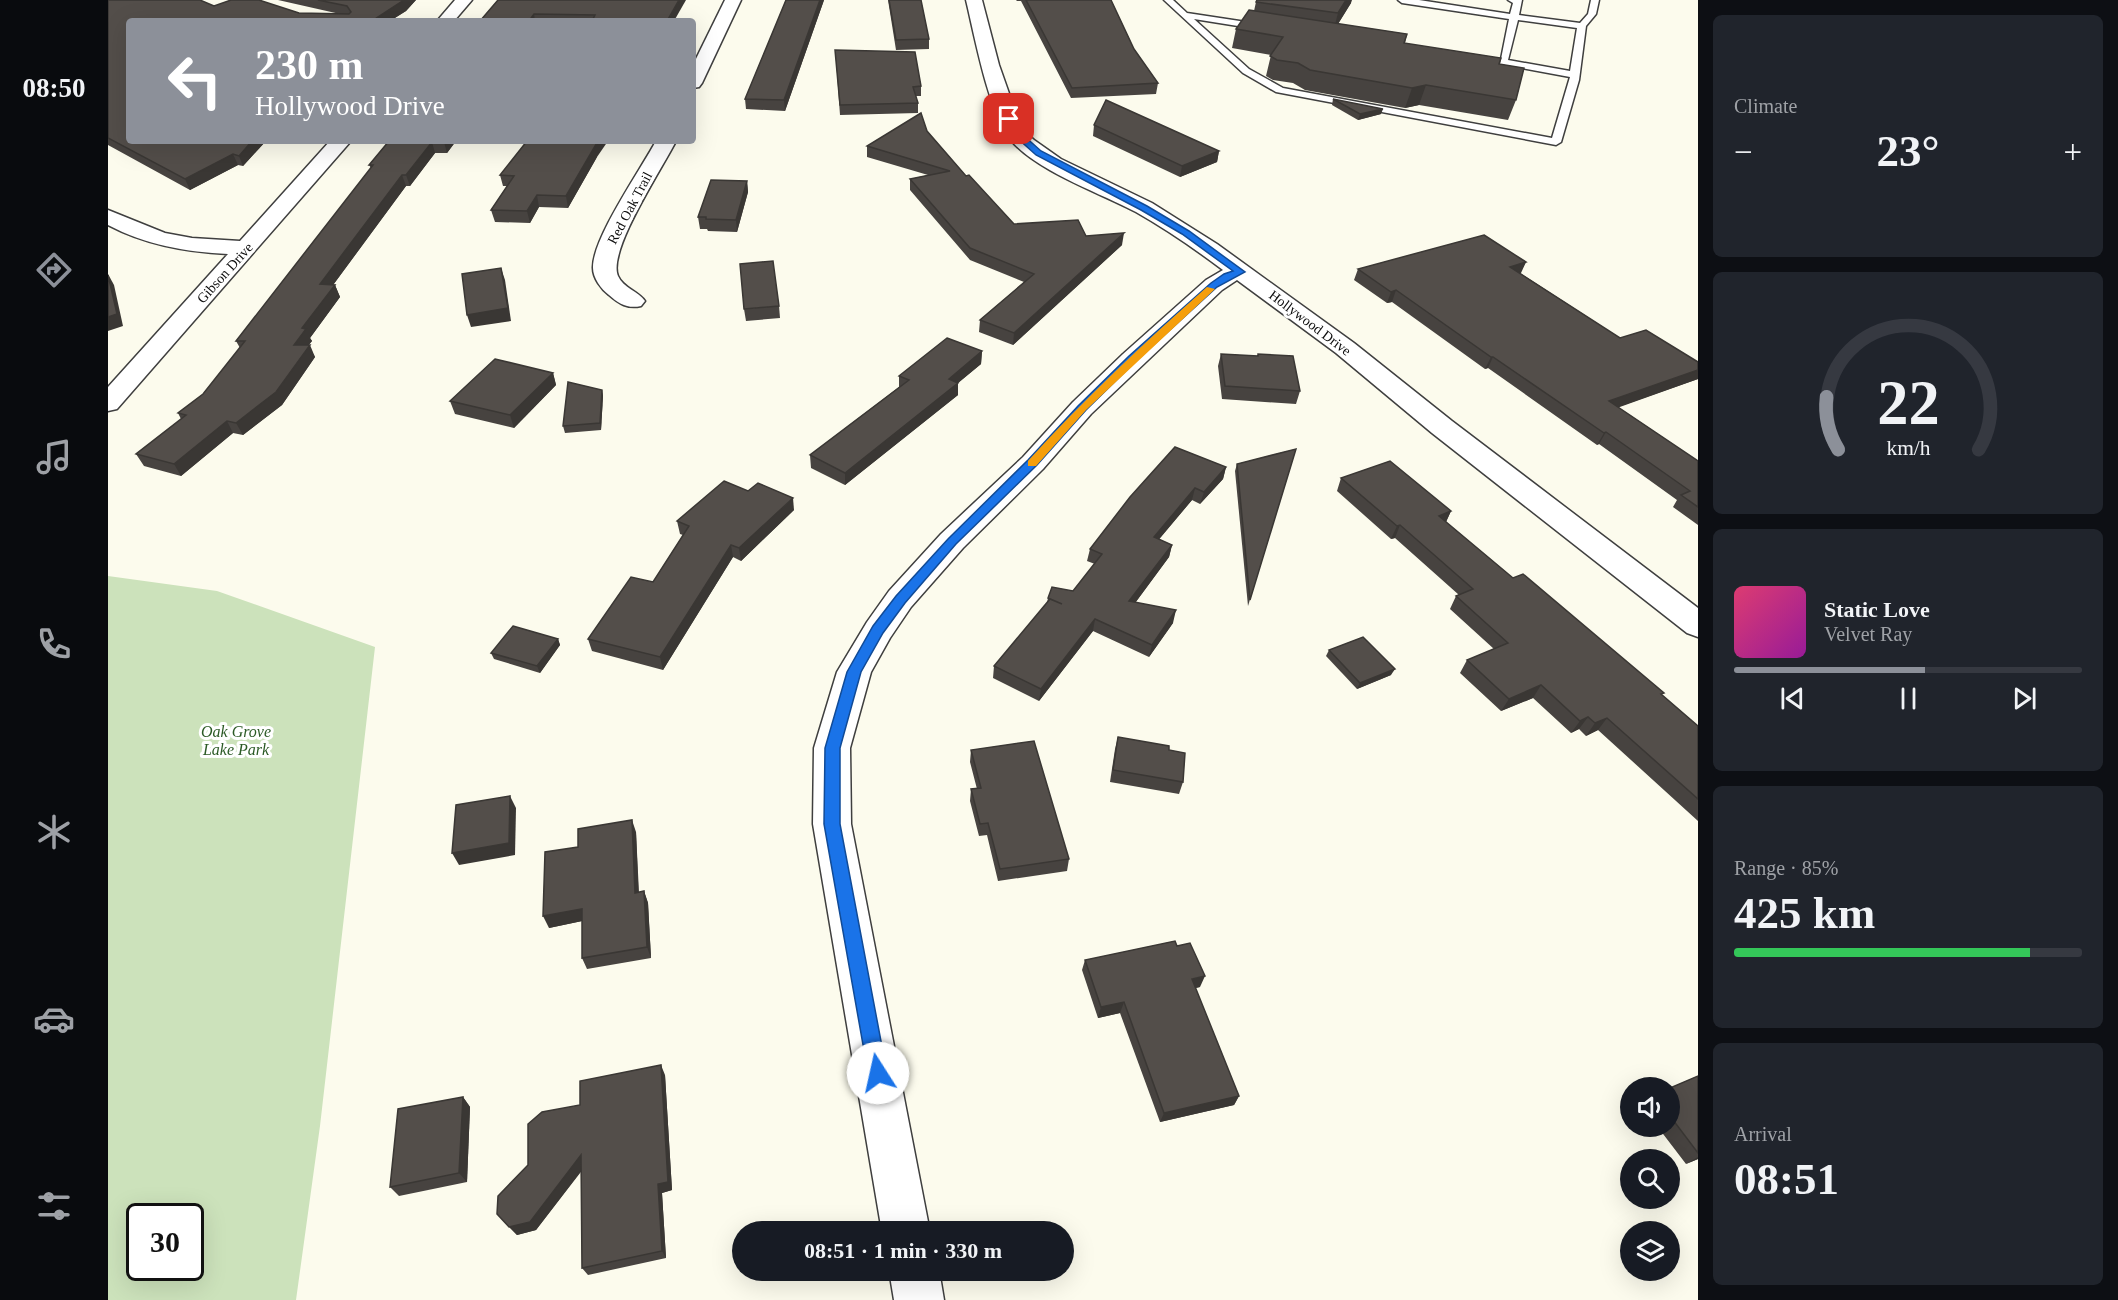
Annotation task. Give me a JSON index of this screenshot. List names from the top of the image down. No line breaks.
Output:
{"streets":{"street":["Red Oak Trail","Gibson Drive","Hollywood Drive"]},"parks":["Oak Grove Lake Park"],"page":{"tabs":"08:50","tile":["Climate",["Range · 85%","425 km"],["Arrival","08:51"]],"turn":["230 m","Hollywood Drive"],"heat":["−","23°","+"],"song":["Static Love","Velvet Ray"],"limit":"30","trip":"08:51 · 1 min · 330 m","gauge":["22","km/h"]}}
